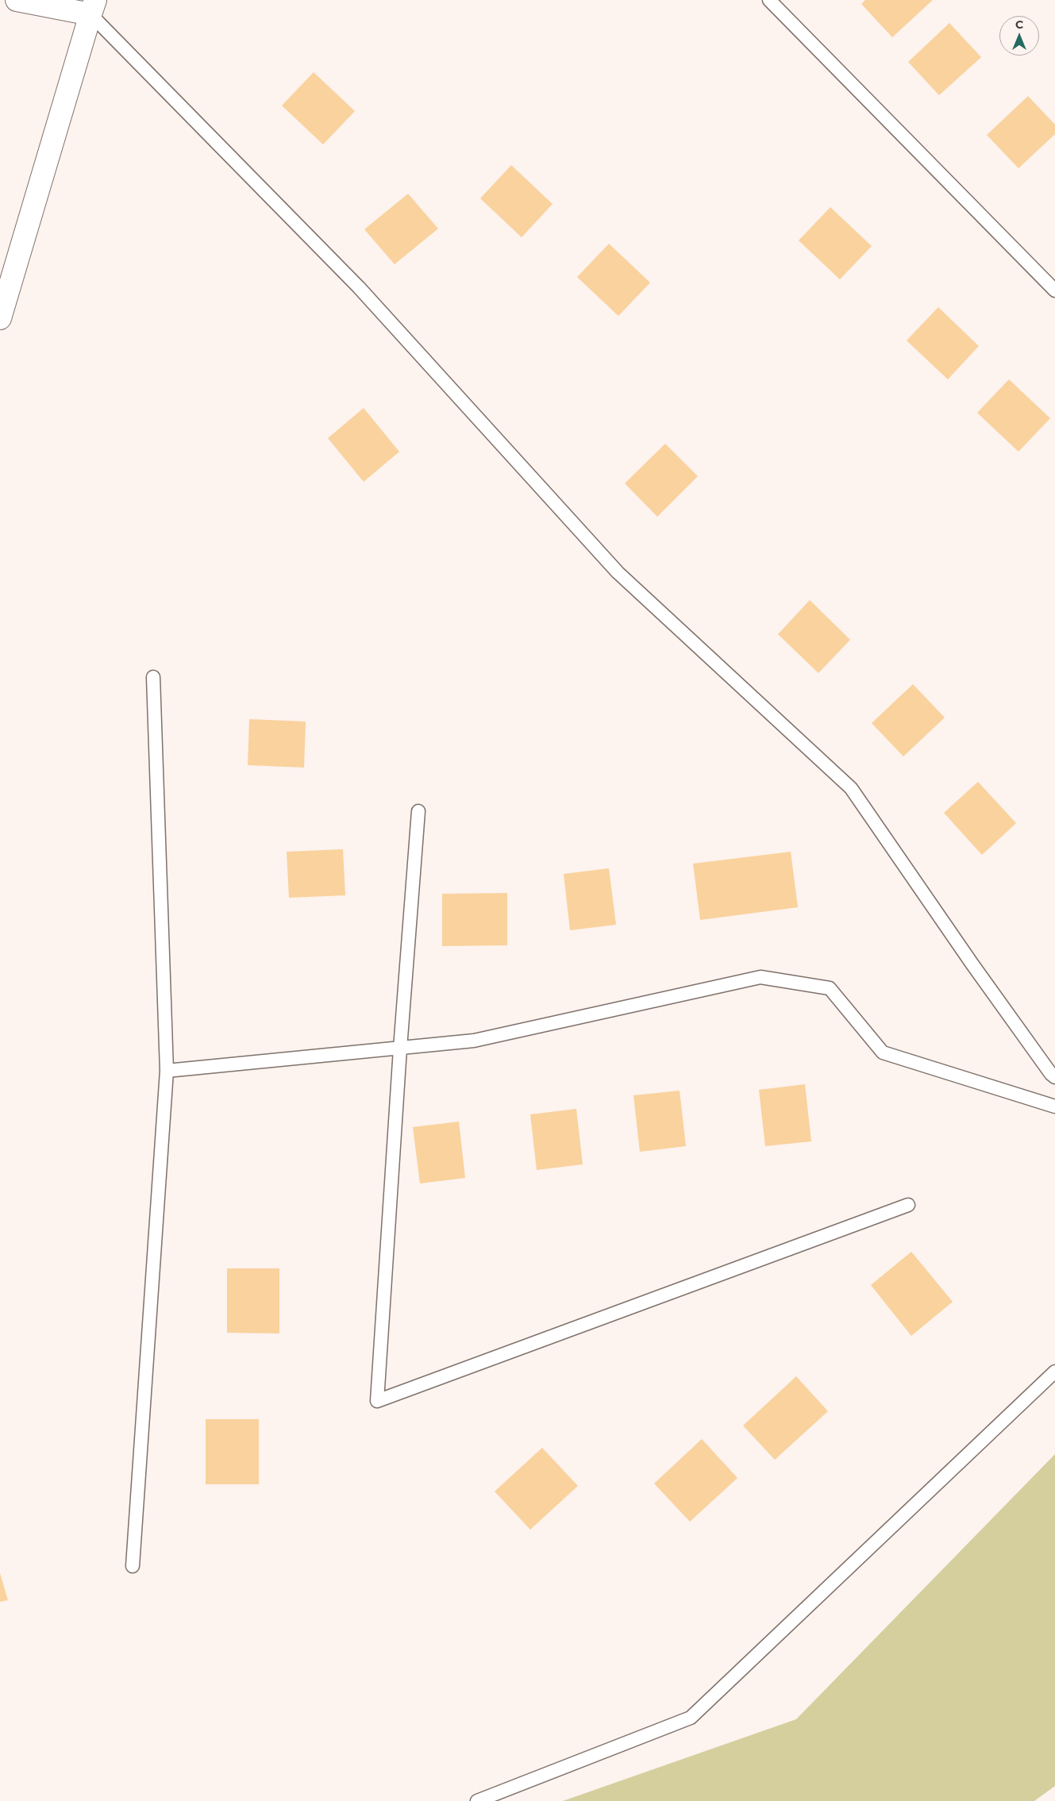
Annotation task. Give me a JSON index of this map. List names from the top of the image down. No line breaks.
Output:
{"north":"top"}
